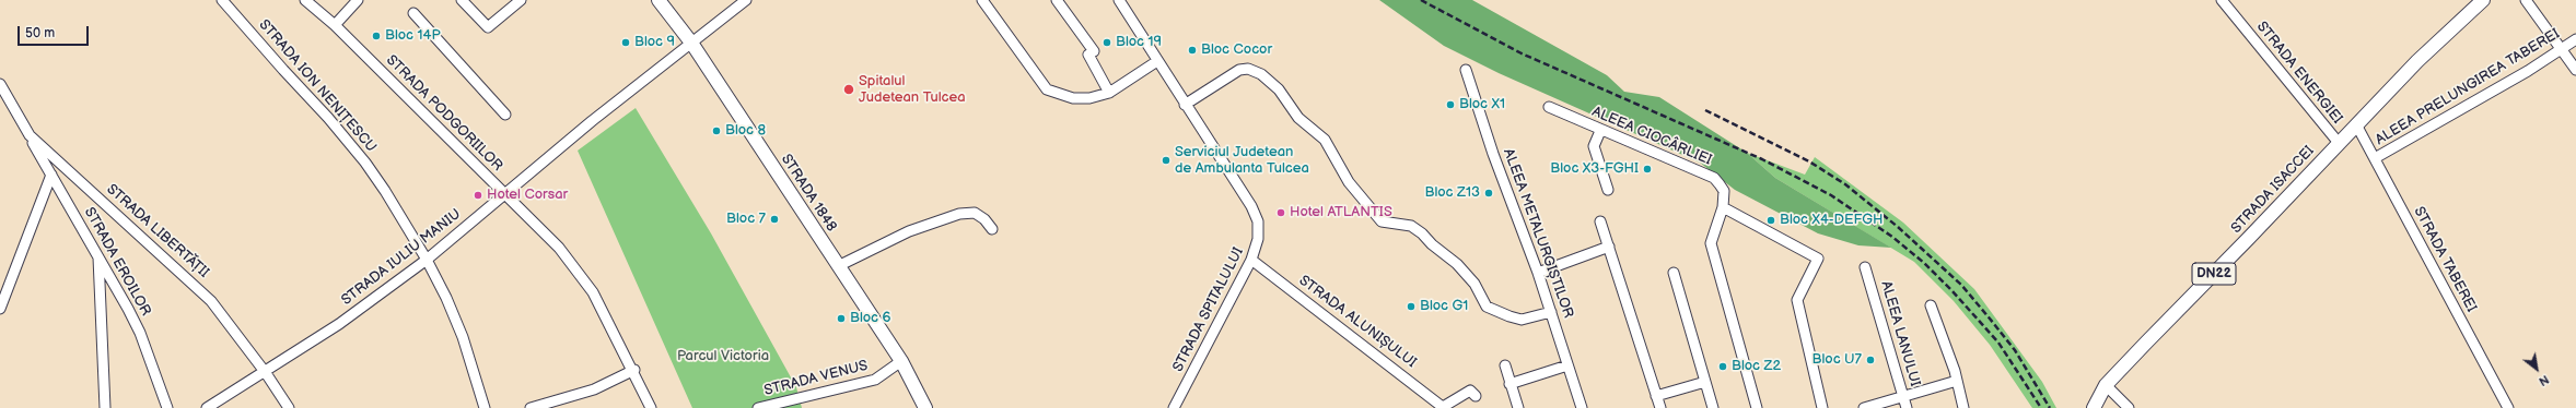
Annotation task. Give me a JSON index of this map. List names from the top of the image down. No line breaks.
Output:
{"streets":{"main road":["STRADA ISACCEI","STRADA 1848","DN22"],"street":["STRADA ENERGIEI","STRADA ION NENIȚESCU","ALEEA PRELUNGIREA TABEREI","STRADA PODGORIILOR","ALEEA CIOCÂRLIEI","STRADA LIBERTĂȚII","ALEEA METALURGIȘTILOR","STRADA IULIU MANIU","STRADA TABEREI","STRADA EROILOR","STRADA SPITALULUI","STRADA ALUNIȘULUI","ALEEA LANULUI","STRADA VENUS"]},"crossings":[["STRADA ENERGIEI","STRADA ISACCEI"],["STRADA ION NENIȚESCU","STRADA IULIU MANIU"],["ALEEA PRELUNGIREA TABEREI","STRADA TABEREI"],["STRADA PODGORIILOR","STRADA IULIU MANIU"],["STRADA ISACCEI","STRADA TABEREI"],["STRADA 1848","STRADA IULIU MANIU"],["STRADA 1848","STRADA VENUS"],["STRADA LIBERTĂȚII","STRADA IULIU MANIU"],["STRADA LIBERTĂȚII","STRADA EROILOR"],["STRADA SPITALULUI","STRADA ALUNIȘULUI"]],"parks":["Parcul Victoria"],"places":["Bloc 14P","Bloc 9","Bloc 19","Bloc Cocor","Spitalul Judetean Tulcea","Bloc X1","Bloc 8","Serviciul Judetean de Ambulanta Tulcea","Bloc X3-FGHI","Bloc Z13","Hotel Corsar","Hotel ATLANTIS","Bloc 7","Bloc X4-DEFGH","Bloc G1","Bloc 6","Bloc U7","Bloc Z2"],"scale_bar":"50 m","north":"bottom right"}
